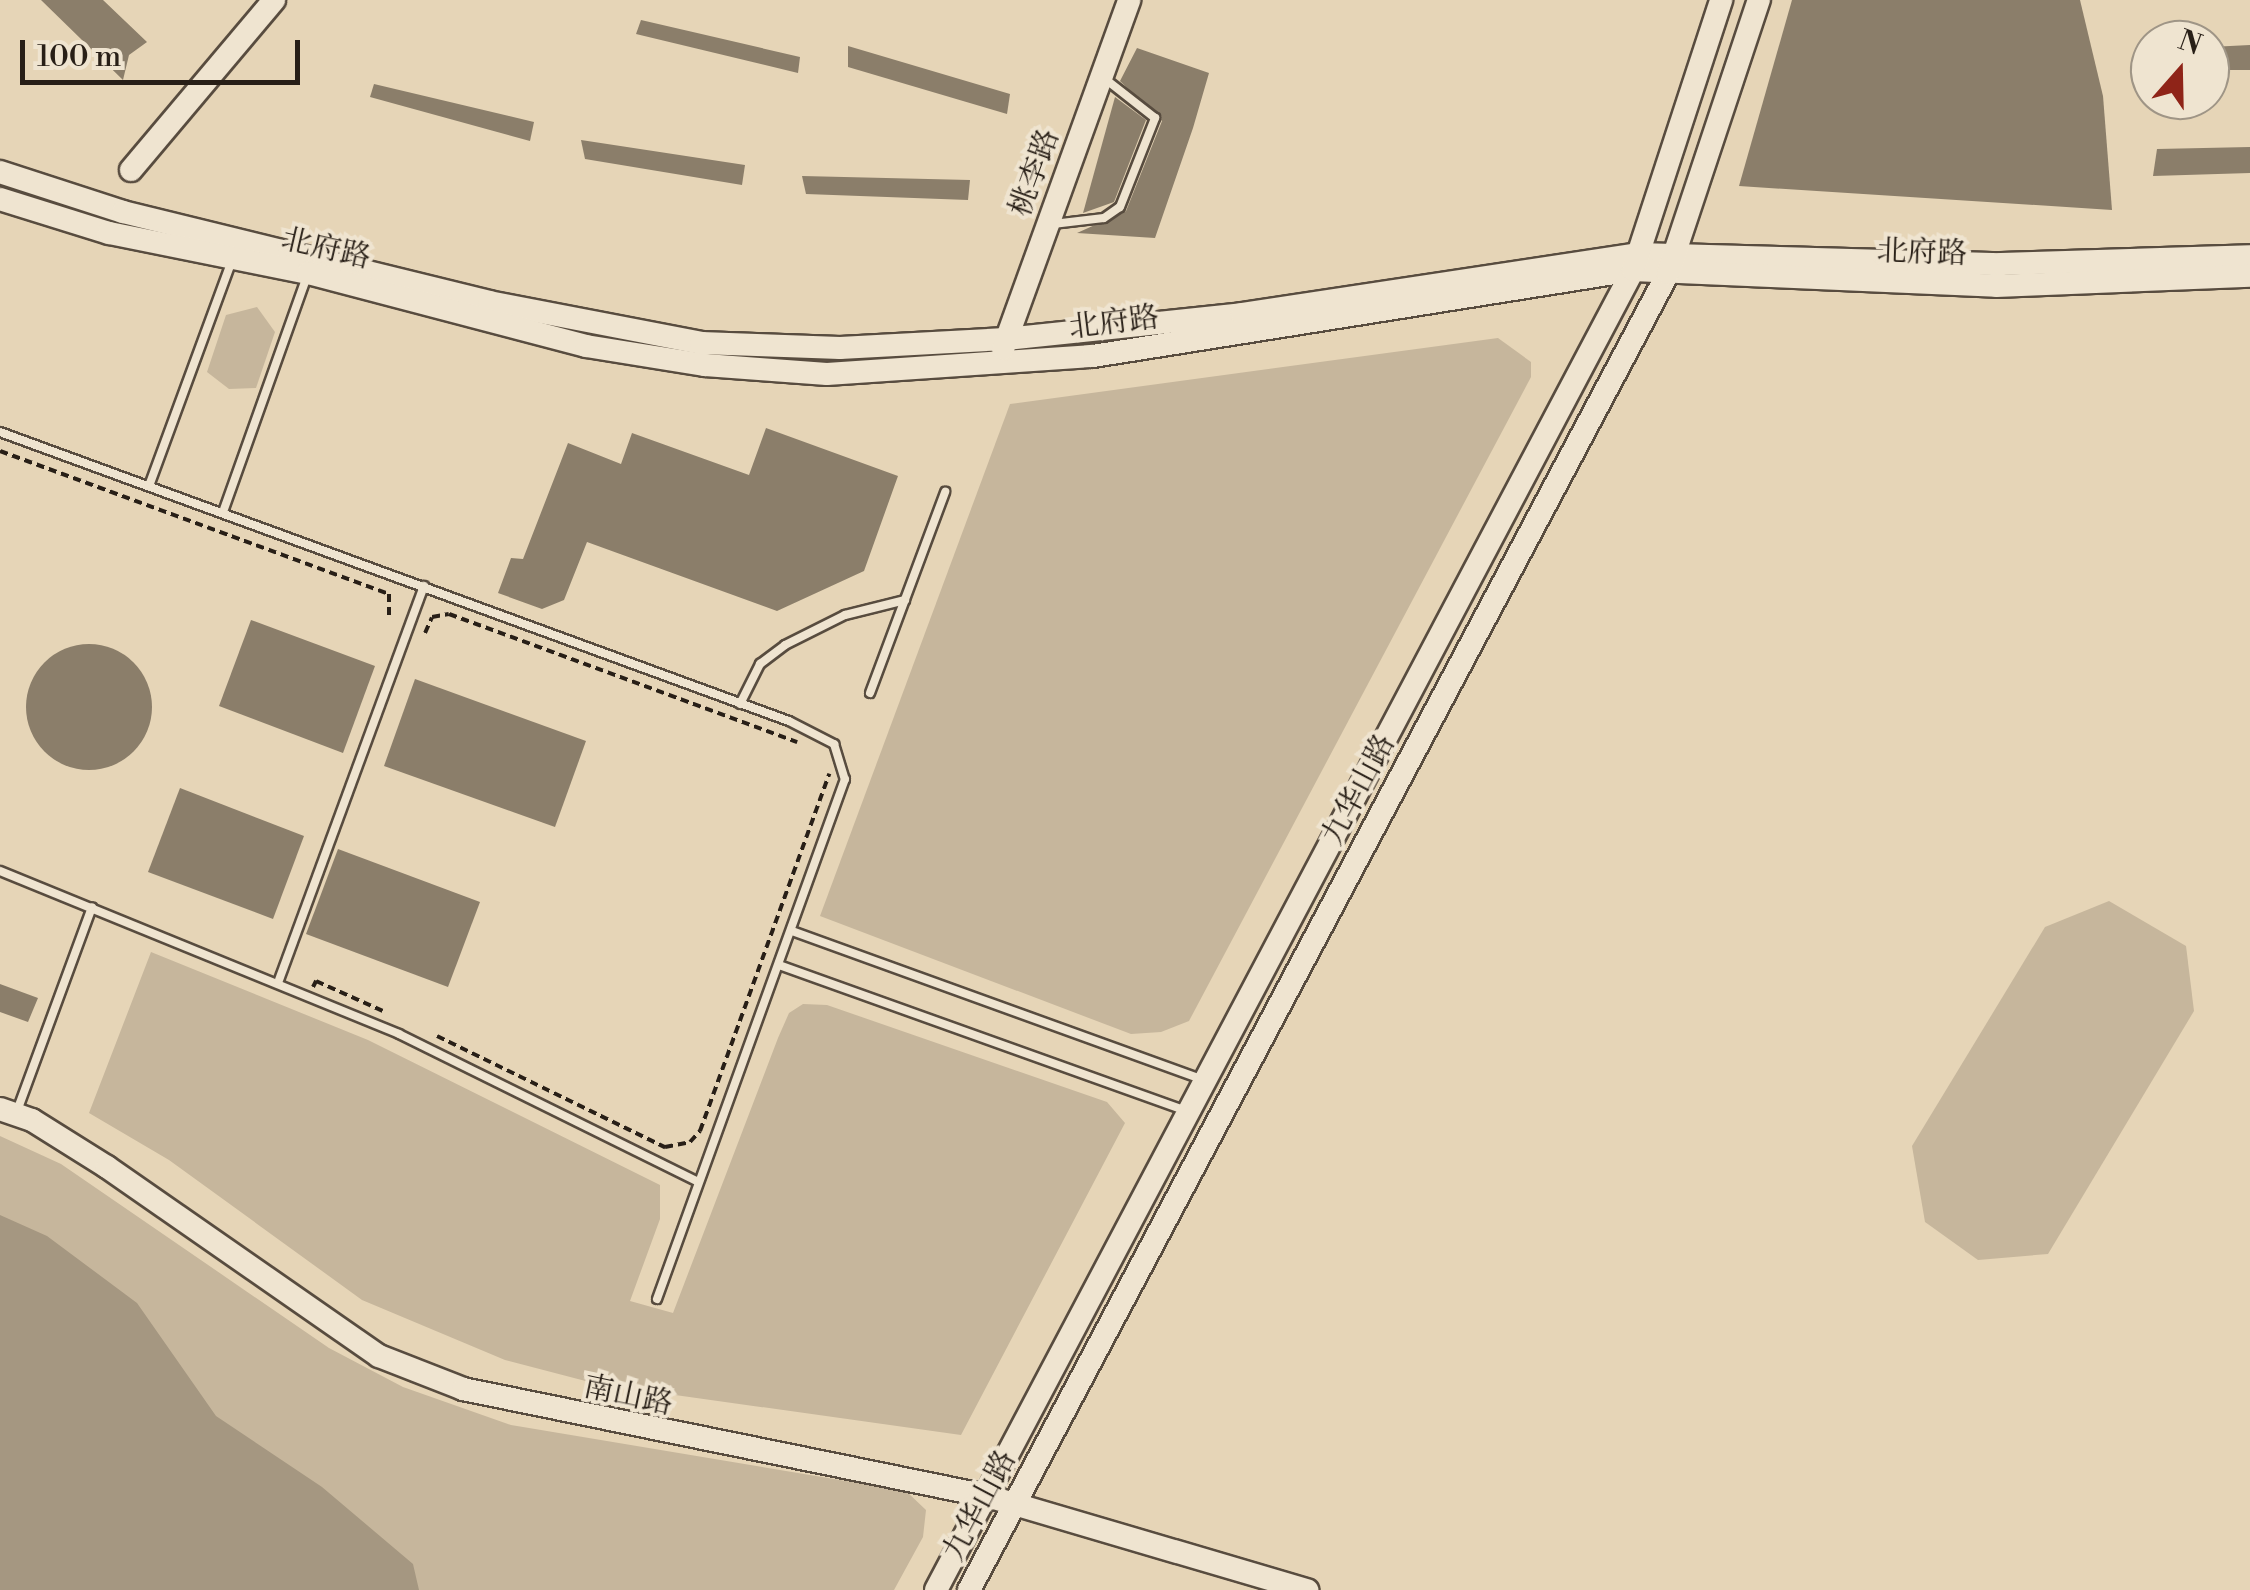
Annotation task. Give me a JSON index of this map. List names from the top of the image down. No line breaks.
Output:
{"streets":{"main road":["桃李路","北府路","九华山路","南山路"]},"crossings":[["桃李路","北府路"],["北府路","九华山路"],["九华山路","南山路"]],"scale_bar":"100 m","north":"top"}
